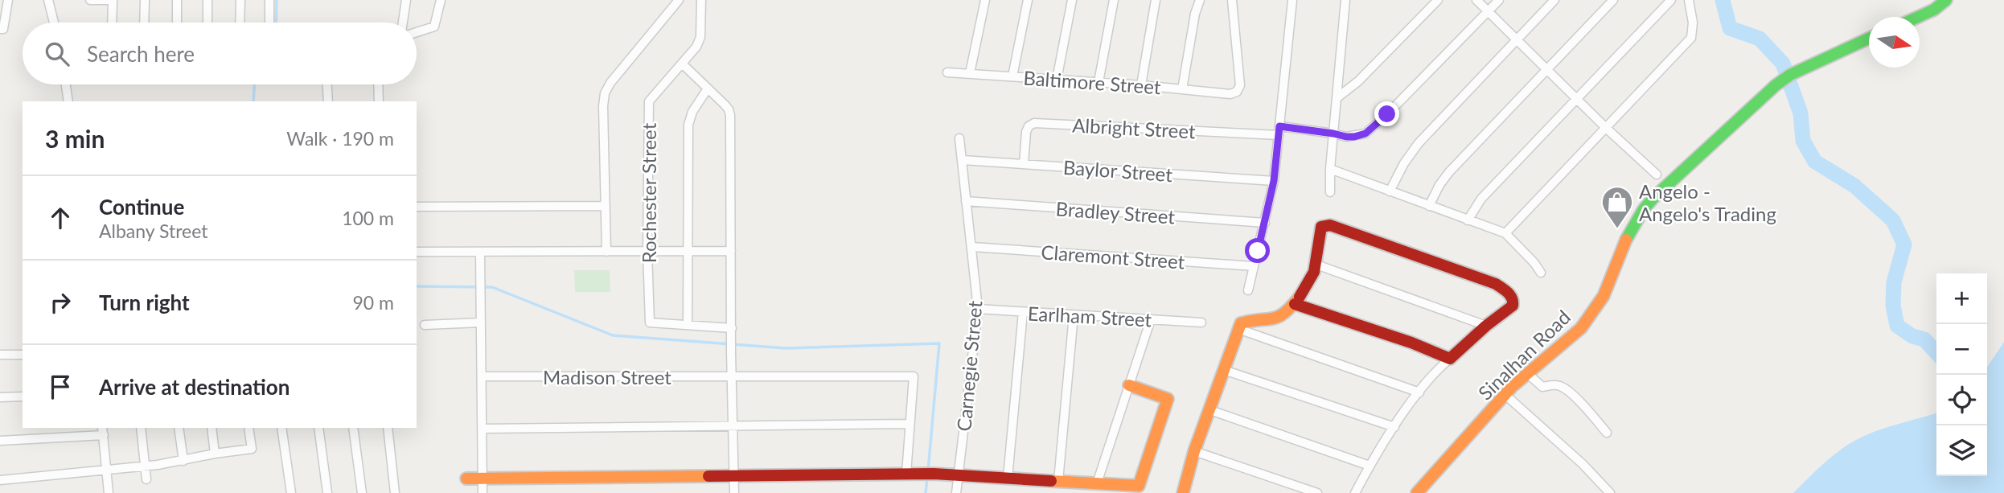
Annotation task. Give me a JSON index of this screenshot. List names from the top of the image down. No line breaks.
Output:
{"streets":{"street":["Baltimore Street","Albright Street","Baylor Street","Rochester Street","Bradley Street","Claremont Street","Earlham Street","Sinalhan Road","Carnegie Street","Madison Street"]},"crossings":[["Albright Street","Baylor Street"],["Baylor Street","Carnegie Street"],["Bradley Street","Carnegie Street"],["Claremont Street","Carnegie Street"],["Earlham Street","Carnegie Street"]],"places":{"shop":["Angelo - Angelo's Trading"]},"north":"right","page":{"search":"Search here","heading":["3 min","Walk · 190 m"],"list":[["Continue","Albany Street","100 m"],["Turn right","90 m"],"Arrive at destination"],"map_buttons":["+","−"]}}
